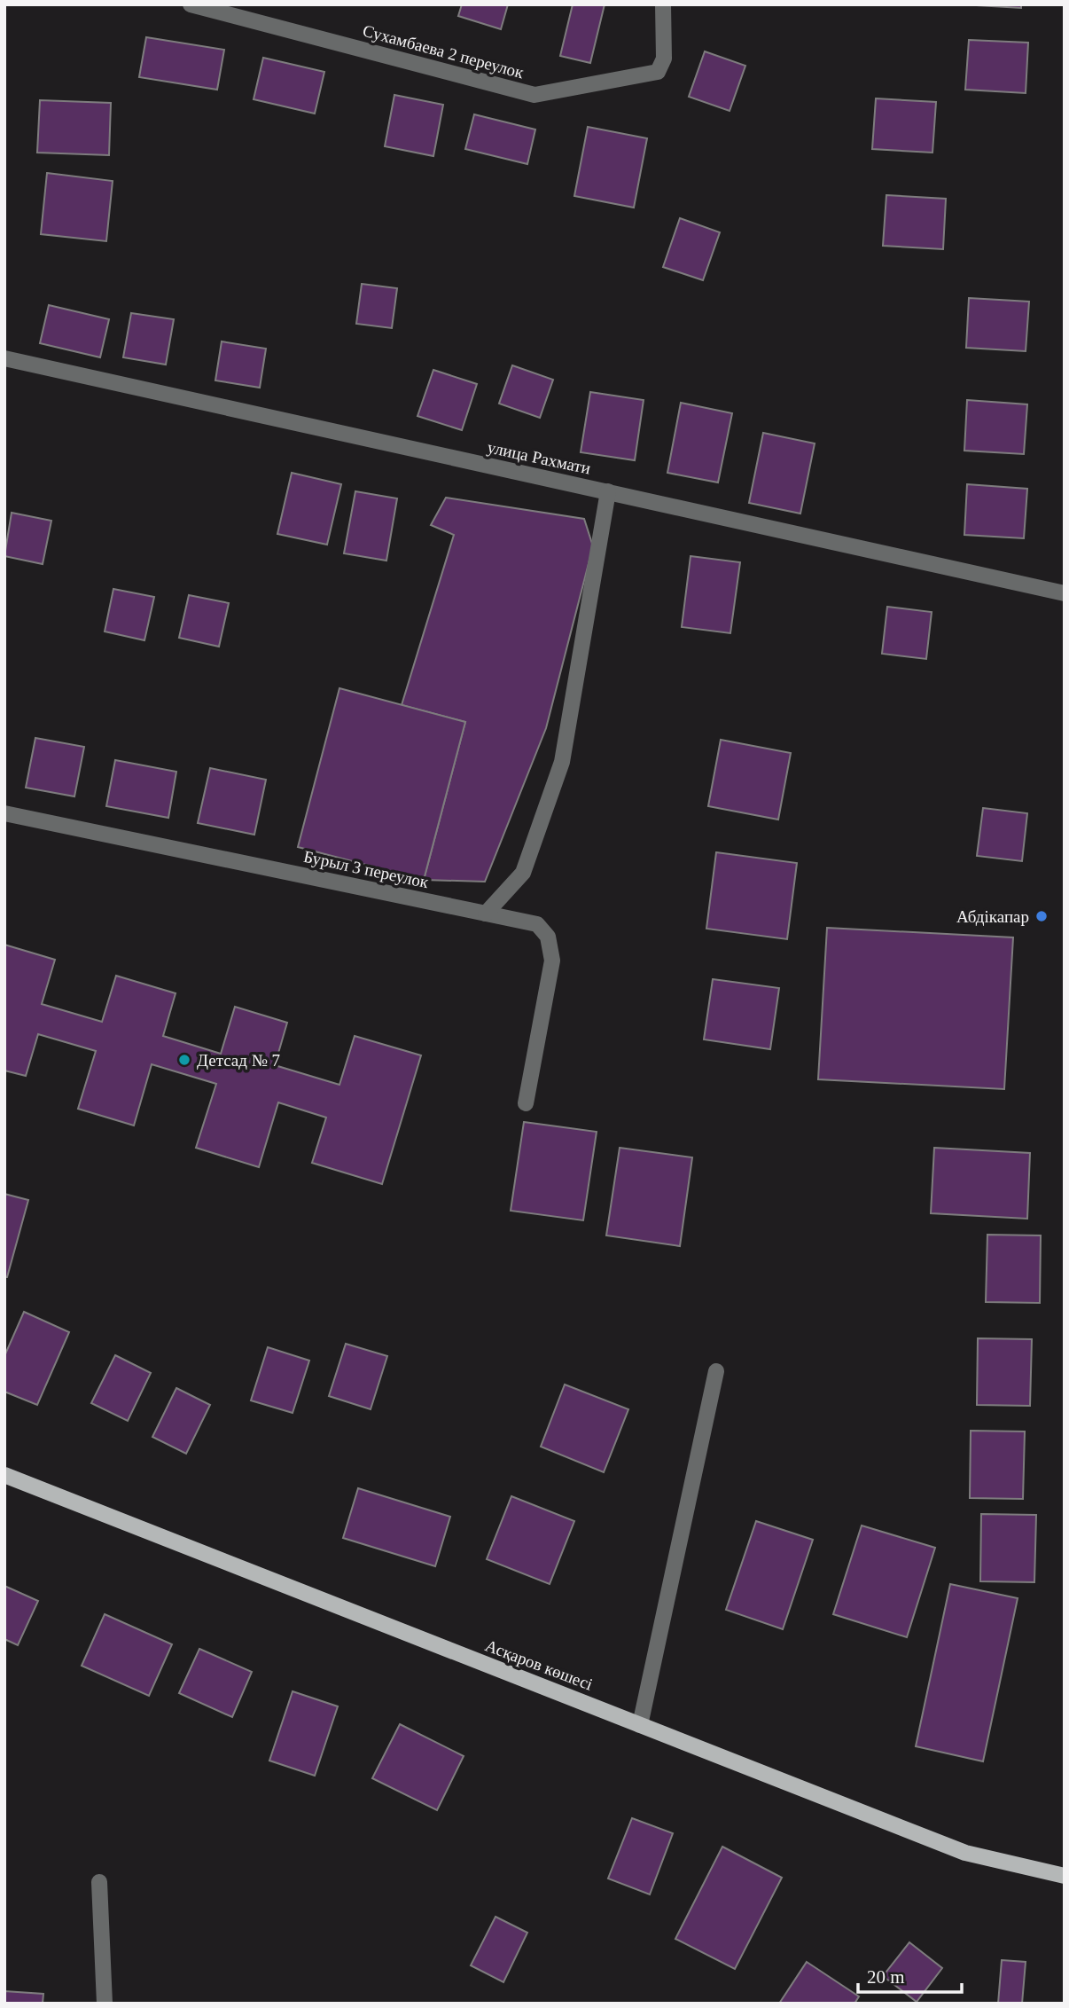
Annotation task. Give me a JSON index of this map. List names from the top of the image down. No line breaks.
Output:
{"streets":{"main road":["Асқаров көшесі"],"street":["Сухамбаева 2 переулок","улица Рахмати","Бурыл 3 переулок"]},"places":["Абдiкапар","Детсад № 7"],"scale_bar":"20 m"}
